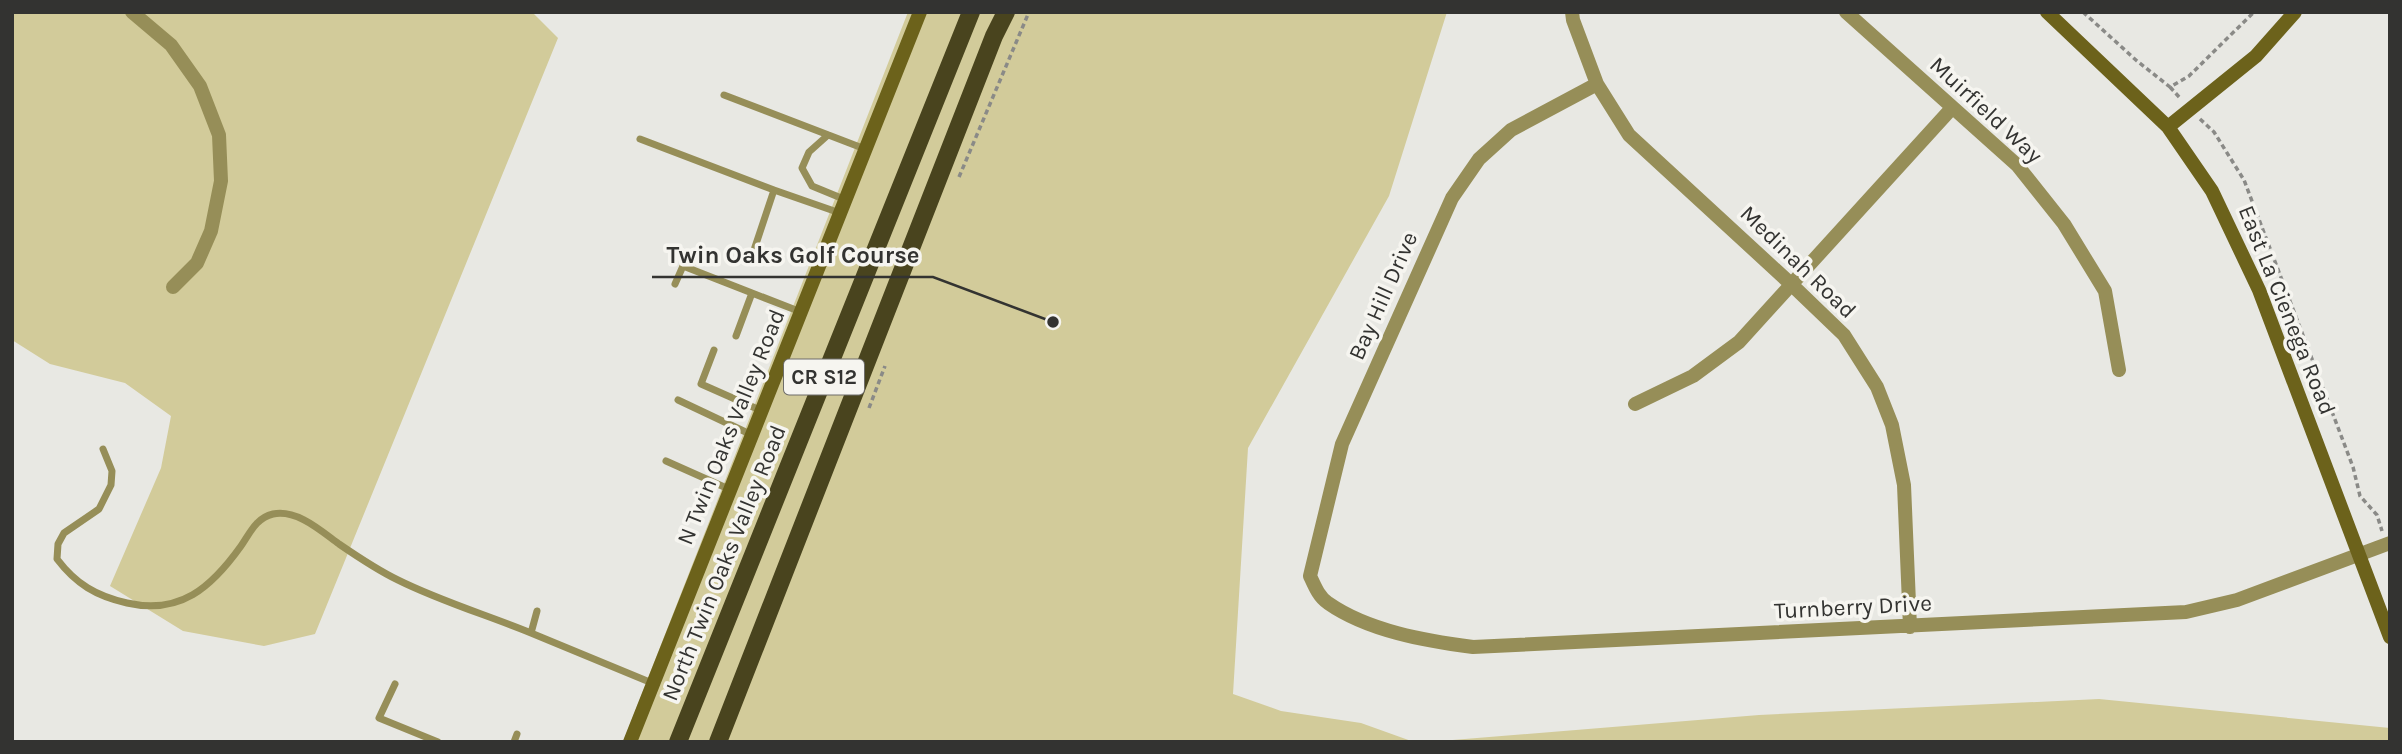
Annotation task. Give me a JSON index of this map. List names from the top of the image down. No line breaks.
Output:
{"streets":{"main road":["CR S12","North Twin Oaks Valley Road"],"street":["Muirfield Way","Medinah Road","Bay Hill Drive","East La Cienega Road","N Twin Oaks Valley Road","Turnberry Drive"]},"crossings":[["Medinah Road","Bay Hill Drive"],["Medinah Road","Turnberry Drive"],["Bay Hill Drive","Turnberry Drive"],["East La Cienega Road","Turnberry Drive"]],"places":["Twin Oaks Golf Course"]}
